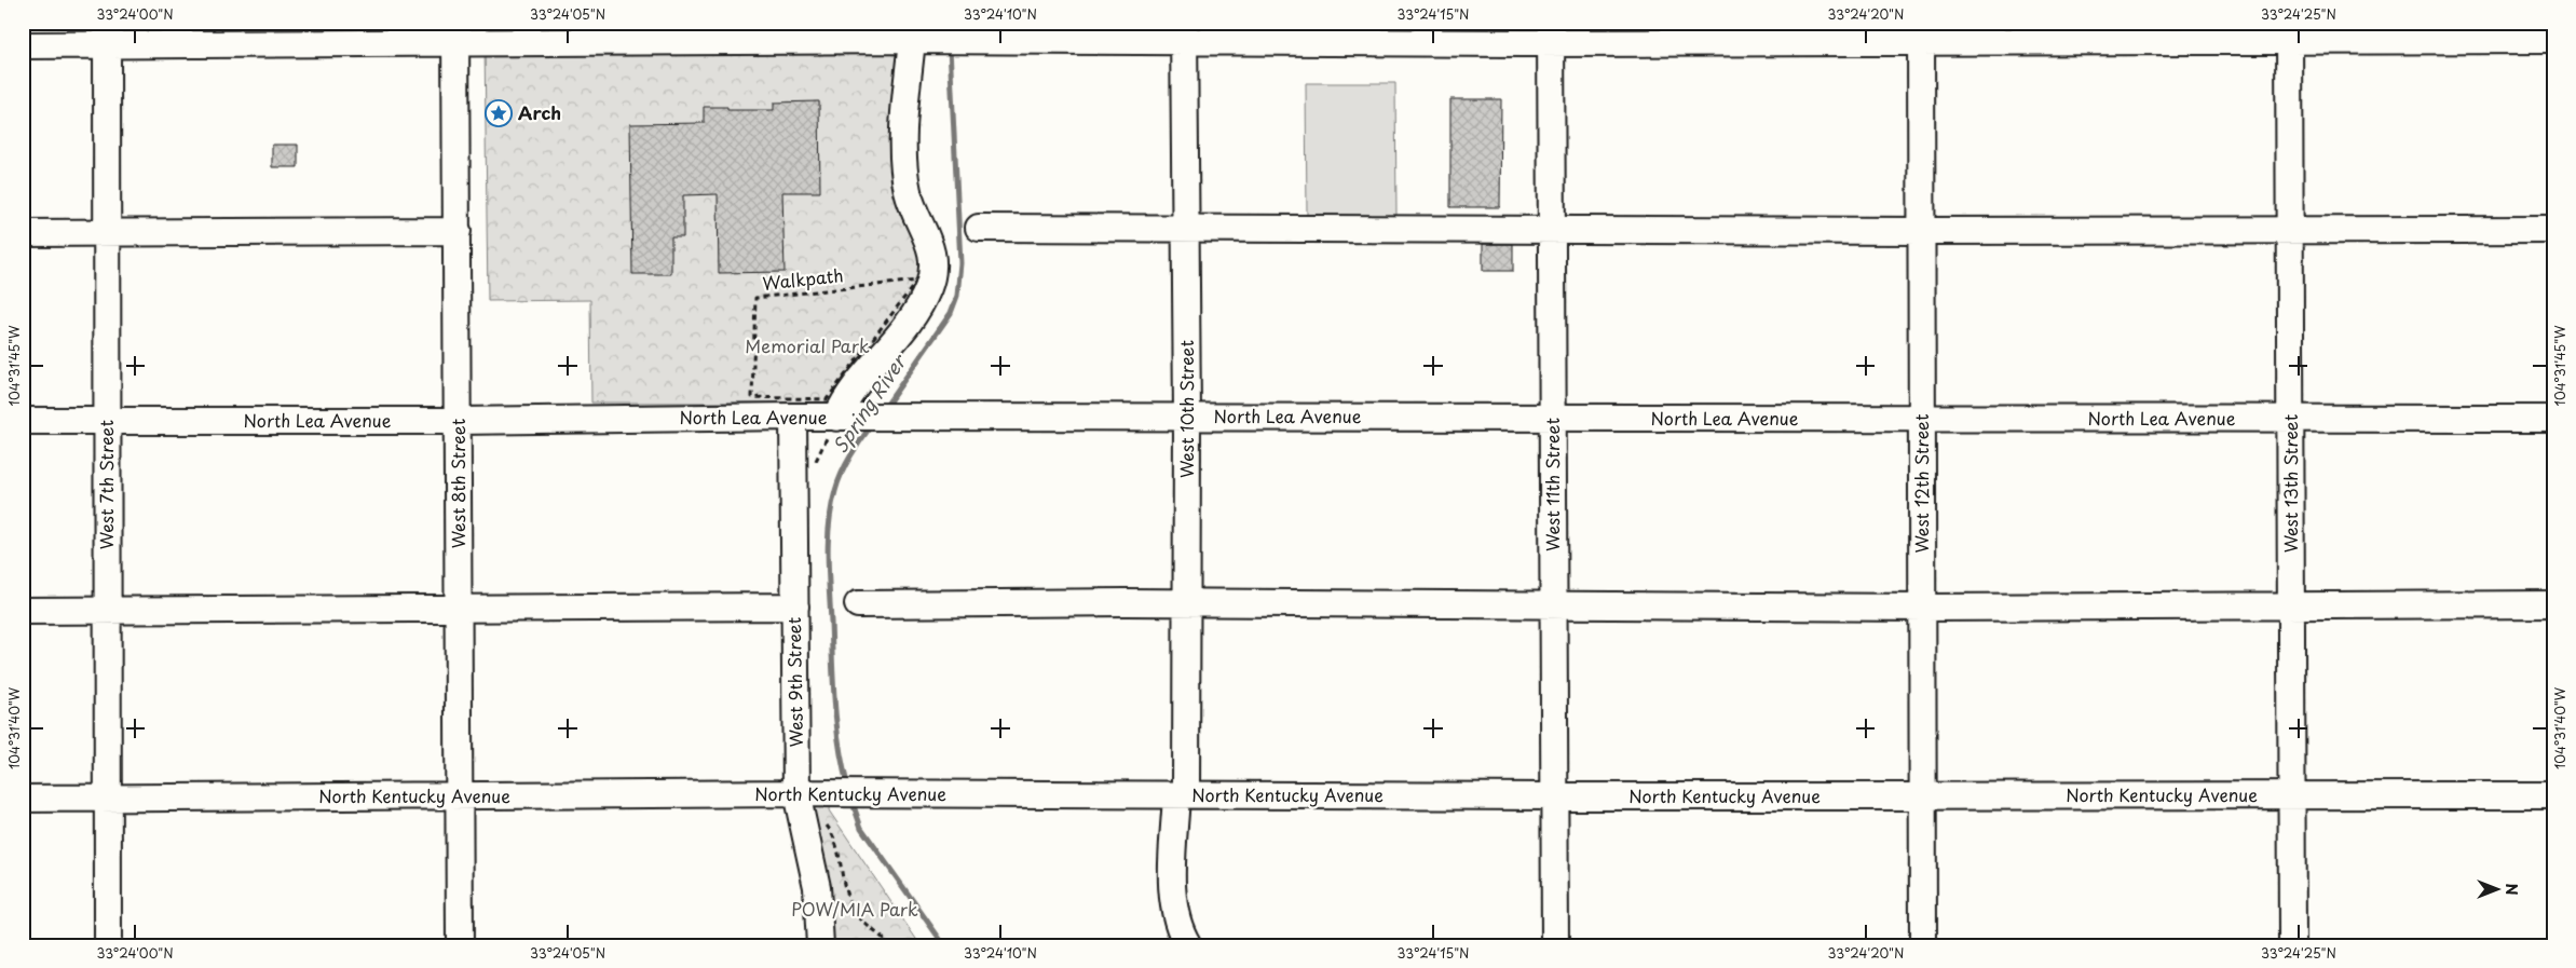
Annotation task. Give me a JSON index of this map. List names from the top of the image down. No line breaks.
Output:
{"streets":{"street":["West 10th Street","North Lea Avenue","West 8th Street","West 12th Street","West 13th Street","West 7th Street","West 11th Street","West 9th Street","North Kentucky Avenue"],"path":["Walkpath"]},"crossings":[["West 10th Street","North Lea Avenue"],["West 10th Street","North Kentucky Avenue"],["North Lea Avenue","West 8th Street"],["North Lea Avenue","West 12th Street"],["North Lea Avenue","West 13th Street"],["North Lea Avenue","West 7th Street"],["North Lea Avenue","West 11th Street"],["North Lea Avenue","West 9th Street"],["West 8th Street","North Kentucky Avenue"],["West 12th Street","North Kentucky Avenue"],["West 13th Street","North Kentucky Avenue"],["West 7th Street","North Kentucky Avenue"],["West 11th Street","North Kentucky Avenue"],["West 9th Street","North Kentucky Avenue"]],"water":["Spring River"],"parks":["Memorial Park","POW/MIA Park"],"places":{"place":["Arch"]},"north":"right","coordinates":["33°24'00\"N","33°24'05\"N","33°24'10\"N","33°24'15\"N","33°24'20\"N","33°24'25\"N","104°31'45\"W","104°31'40\"W"]}
